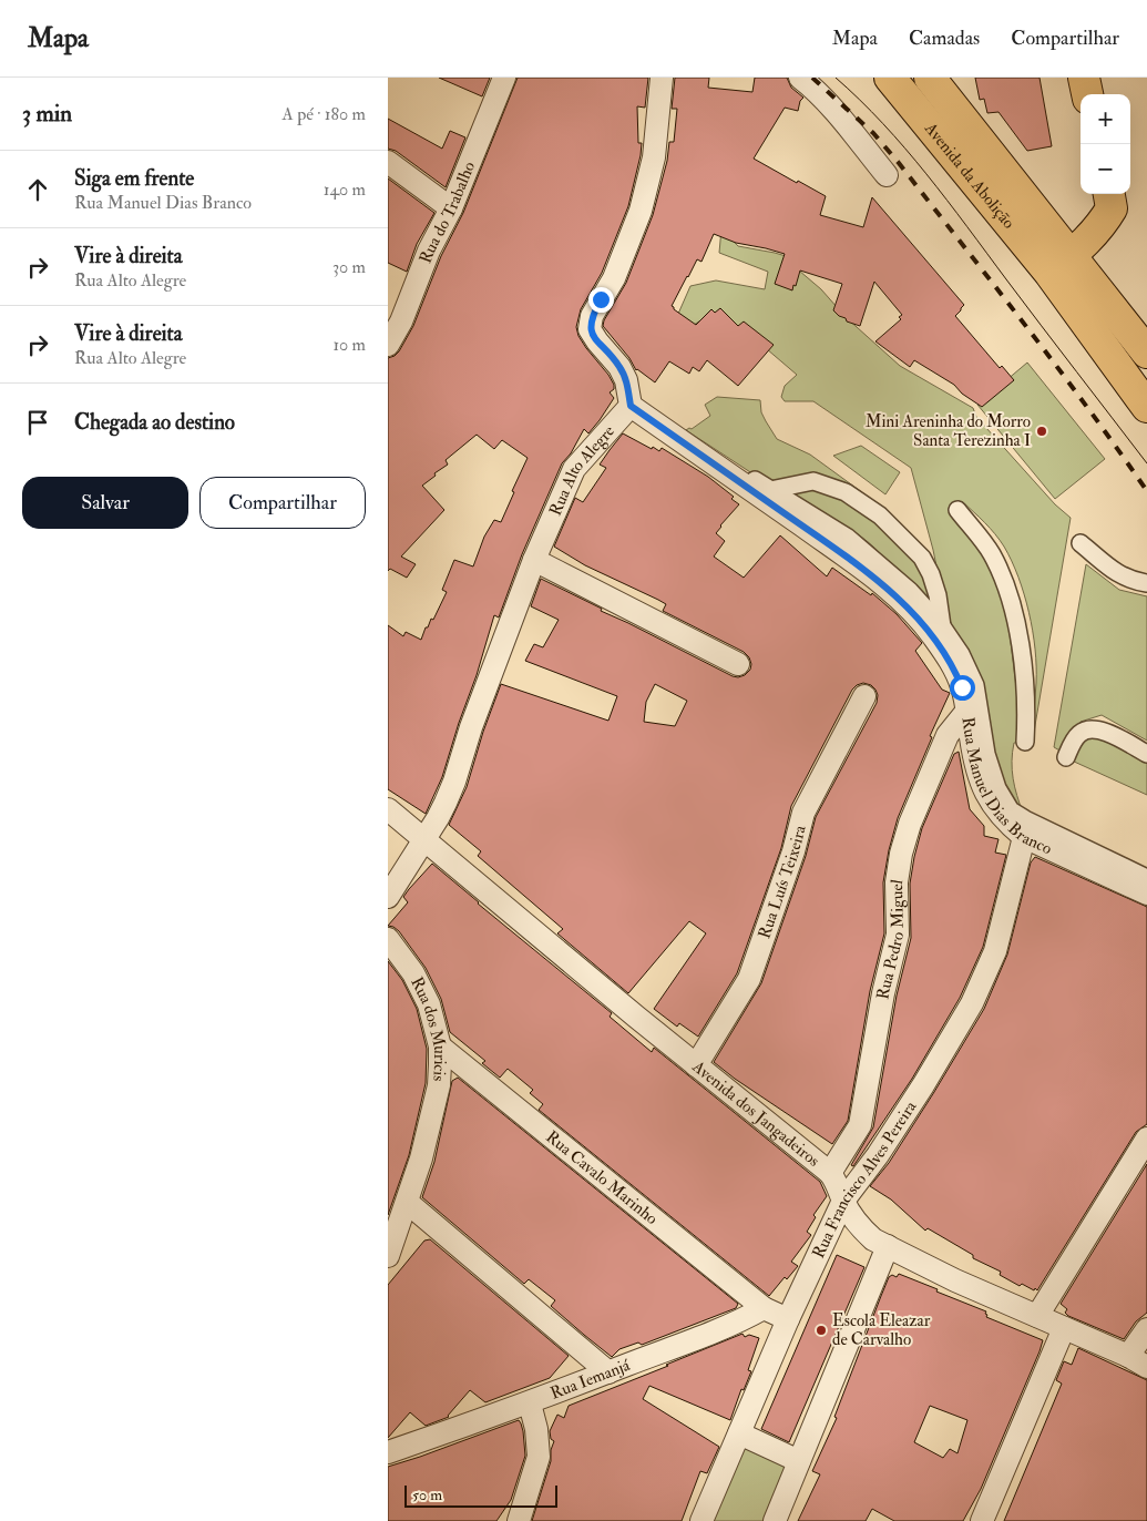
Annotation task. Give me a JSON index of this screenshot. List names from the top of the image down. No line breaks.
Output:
{"streets":{"main road":["Avenida da Abolição"],"street":["Rua do Trabalho","Rua Alto Alegre","Rua Manuel Dias Branco","Rua Luís Teixeira","Rua Pedro Miguel","Rua dos Muricis","Avenida dos Jangadeiros","Rua Cavalo Marinho","Rua Francisco Alves Pereira","Rua Iemanjá"]},"crossings":[["Rua Alto Alegre","Rua Manuel Dias Branco"],["Rua Alto Alegre","Avenida dos Jangadeiros"],["Rua Manuel Dias Branco","Rua Pedro Miguel"],["Rua Manuel Dias Branco","Rua Francisco Alves Pereira"],["Rua Luís Teixeira","Avenida dos Jangadeiros"],["Rua Pedro Miguel","Avenida dos Jangadeiros"],["Rua dos Muricis","Rua Cavalo Marinho"],["Avenida dos Jangadeiros","Rua Francisco Alves Pereira"],["Rua Cavalo Marinho","Rua Iemanjá"]],"places":["Mini Areninha do Morro Santa Terezinha I","Escola Eleazar de Carvalho"],"scale_bar":"50 m","page":{"header":"Mapa","nav":["Mapa","Camadas","Compartilhar"],"heading":["3 min","A pé · 180 m"],"map_buttons":["+","−"],"list":[["Siga em frente","Rua Manuel Dias Branco","140 m"],["Vire à direita","Rua Alto Alegre","30 m"],["Vire à direita","Rua Alto Alegre","10 m"],"Chegada ao destino"],"buttons":["Salvar","Compartilhar"],"scale":"50 m"}}
